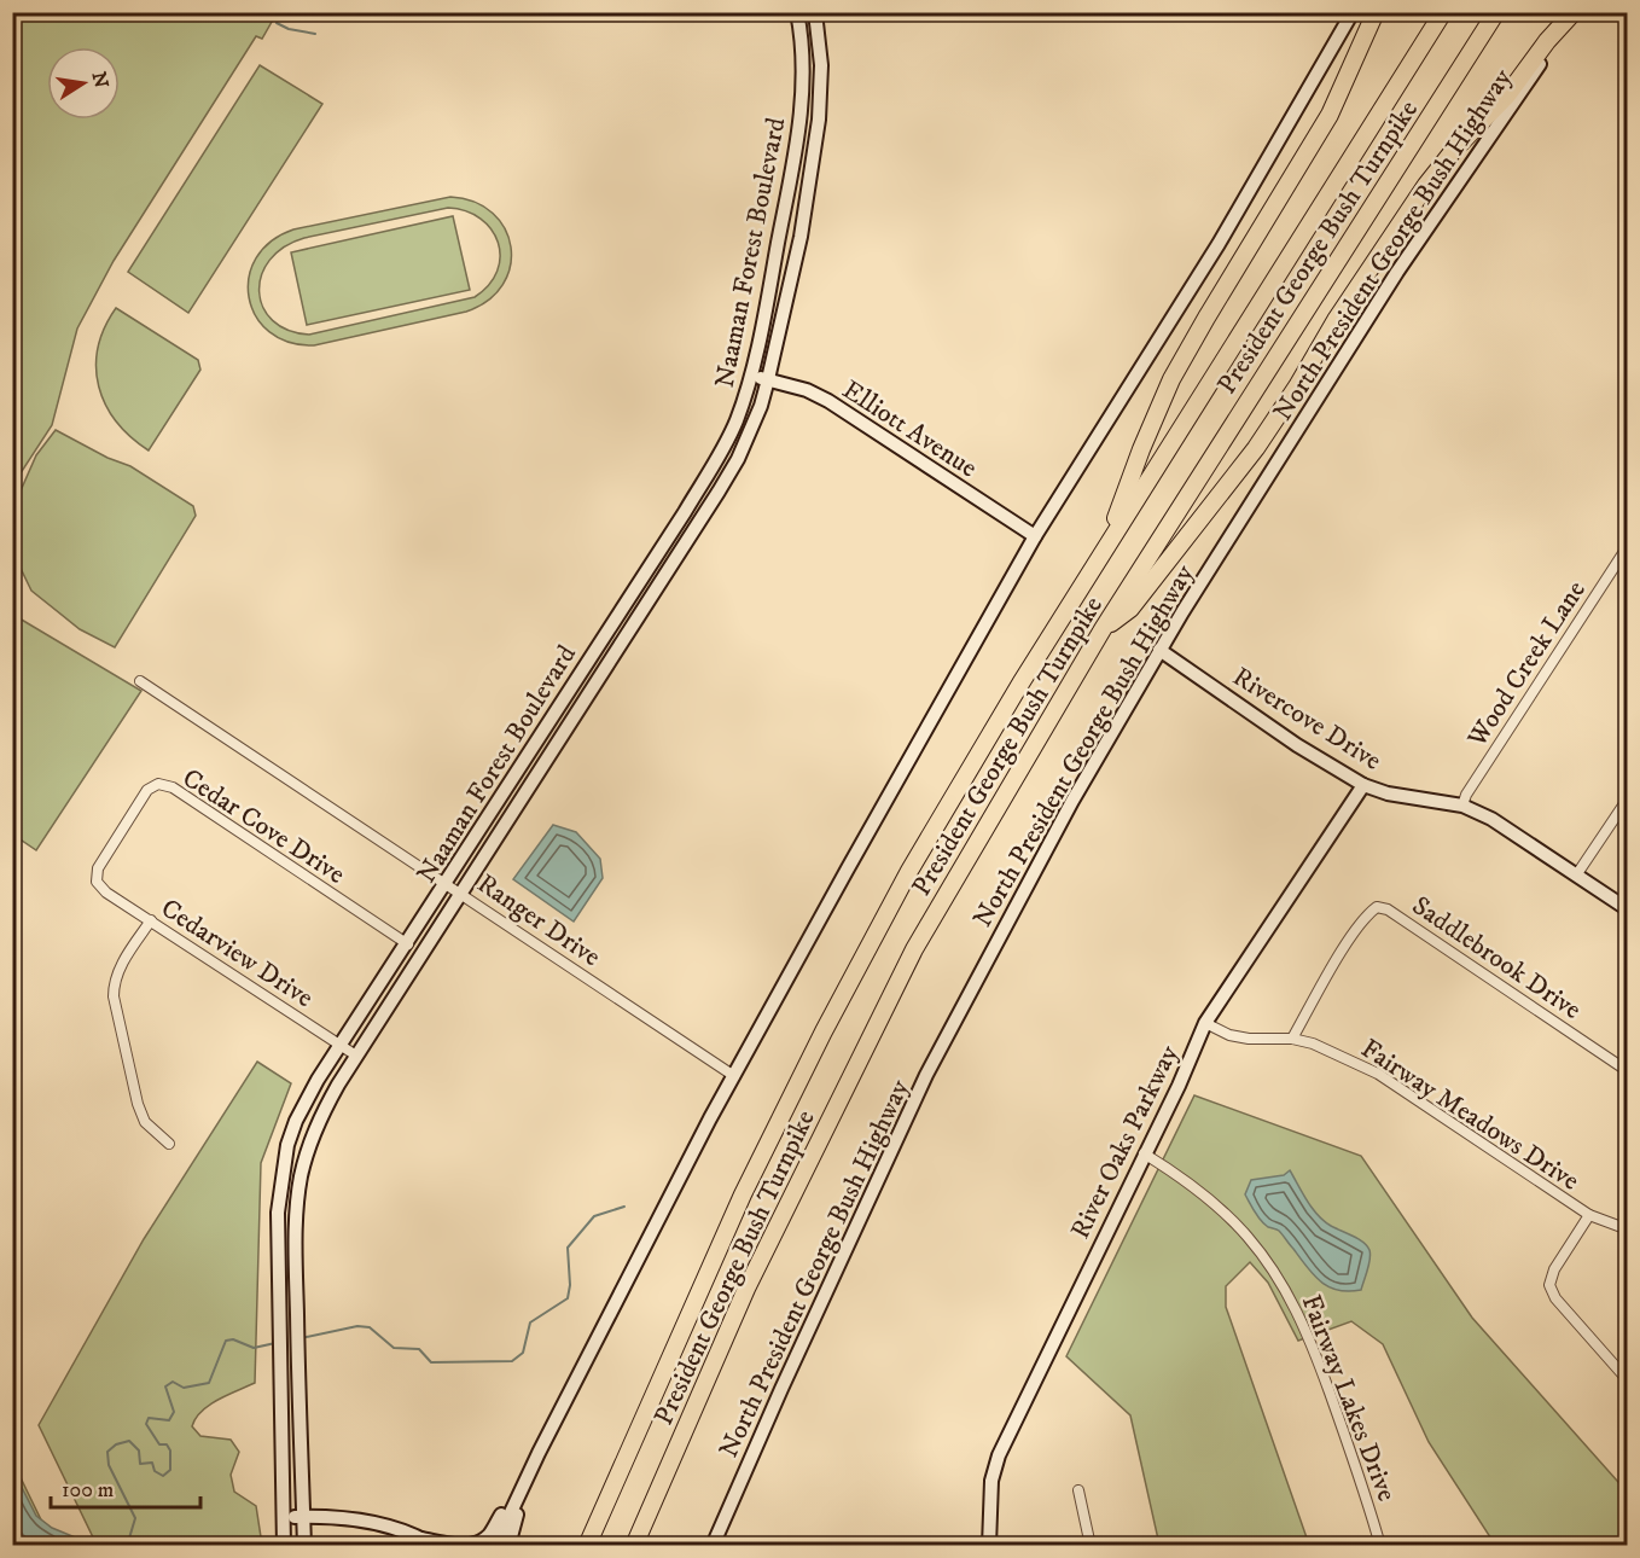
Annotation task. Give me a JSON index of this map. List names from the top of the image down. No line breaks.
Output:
{"streets":{"highway":["President George Bush Turnpike"],"main road":["North President George Bush Highway","Naaman Forest Boulevard","Elliott Avenue","Rivercove Drive","River Oaks Parkway"],"street":["Wood Creek Lane","Cedar Cove Drive","Ranger Drive","Cedarview Drive","Saddlebrook Drive","Fairway Meadows Drive","Fairway Lakes Drive"]},"crossings":[["North President George Bush Highway","Rivercove Drive"],["Naaman Forest Boulevard","Elliott Avenue"],["Naaman Forest Boulevard","Cedar Cove Drive"],["Naaman Forest Boulevard","Ranger Drive"],["Naaman Forest Boulevard","Cedarview Drive"],["Wood Creek Lane","Rivercove Drive"],["Rivercove Drive","River Oaks Parkway"],["Cedar Cove Drive","Cedarview Drive"],["Saddlebrook Drive","Fairway Meadows Drive"],["Fairway Meadows Drive","River Oaks Parkway"],["River Oaks Parkway","Fairway Lakes Drive"]],"scale_bar":"100 m","north":"right"}
